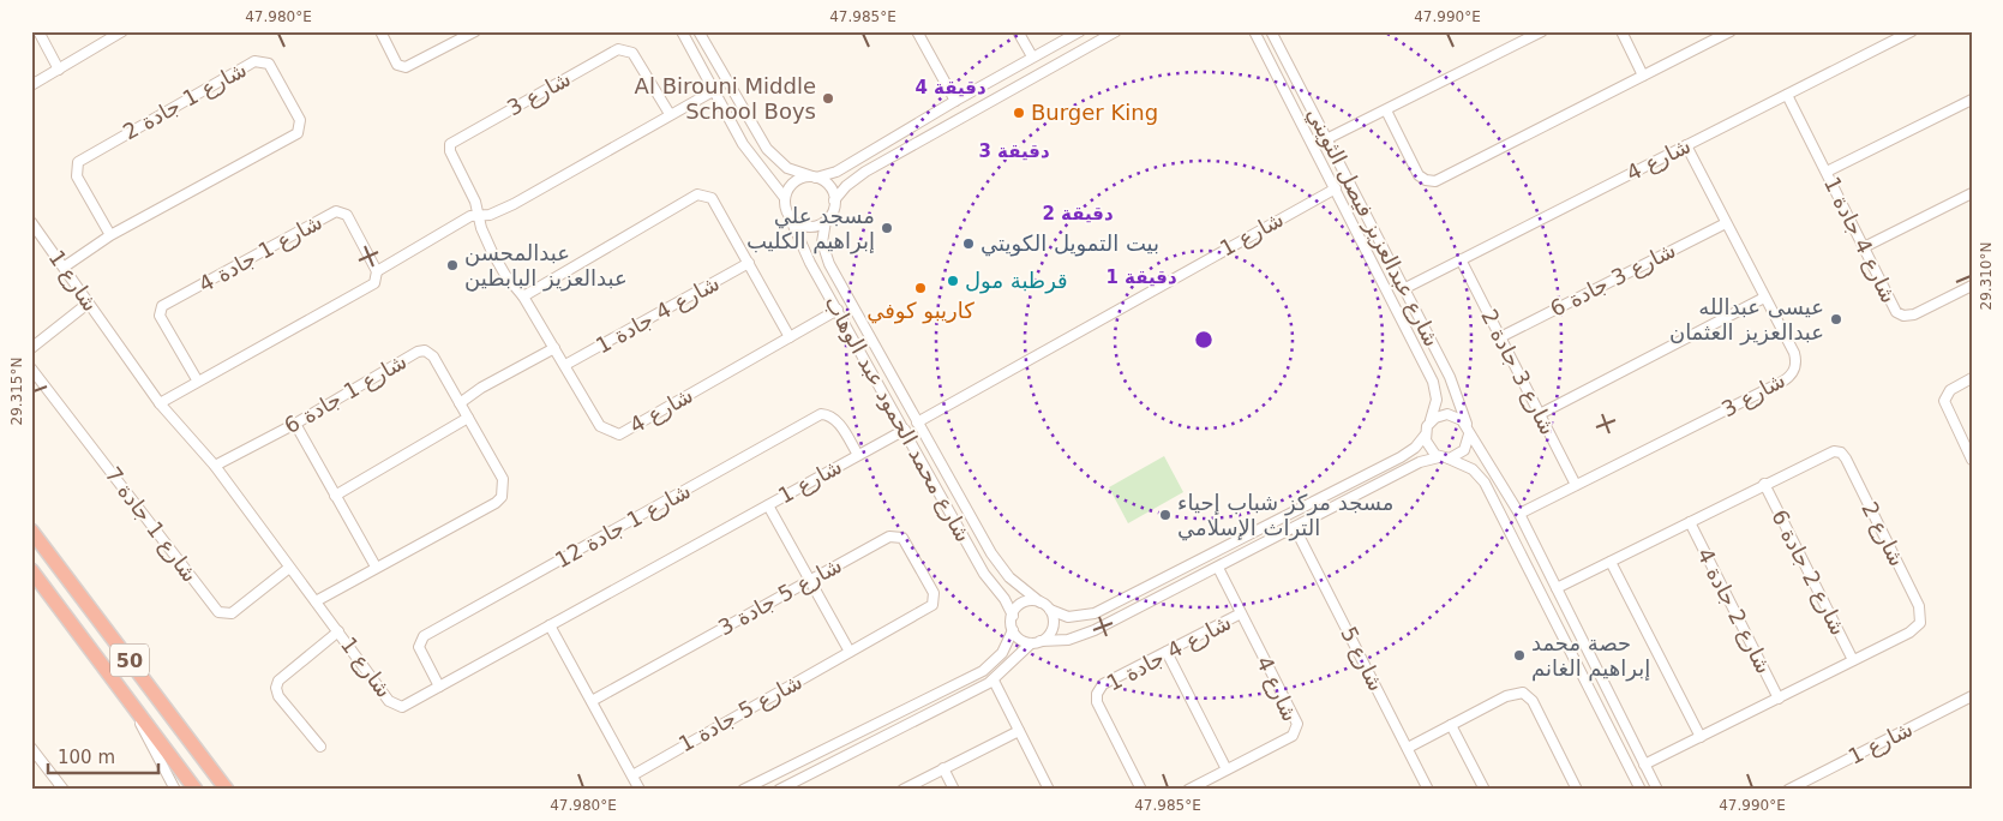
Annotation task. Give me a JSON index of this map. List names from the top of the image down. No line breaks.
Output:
{"streets":{"highway":["50"],"street":["شارع 3","شارع 1 جادة 2","شارع 4","شارع عبدالعزيز فيصل الثويني","شارع 1","شارع 4 جادة 1","شارع 1 جادة 4","شارع 3 جادة 6","شارع 3 جادة 2","شارع 1 جادة 6","شارع محمد الحمود عبد الوهاب","شارع 1 جادة 7","شارع 1 جادة 12","شارع 2","شارع 2 جادة 6","شارع 5 جادة 3","شارع 2 جادة 4","شارع 5","شارع 5 جادة 1"]},"crossings":[["شارع 3","شارع 4"],["شارع 3","شارع عبدالعزيز فيصل الثويني"],["شارع 3","شارع 3 جادة 6"],["شارع 3","شارع 3 جادة 2"],["شارع 1 جادة 2","شارع 1"],["شارع 4","شارع عبدالعزيز فيصل الثويني"],["شارع 4","شارع 4 جادة 1"],["شارع 4","شارع 3 جادة 2"],["شارع 4","شارع محمد الحمود عبد الوهاب"],["شارع عبدالعزيز فيصل الثويني","شارع 1"],["شارع عبدالعزيز فيصل الثويني","شارع 2"],["شارع 1","شارع 1 جادة 6"],["شارع 1","شارع محمد الحمود عبد الوهاب"],["شارع 1","شارع 1 جادة 7"],["شارع 1","شارع 1 جادة 12"],["شارع 3 جادة 6","شارع 3 جادة 2"],["شارع 2","شارع 2 جادة 6"],["شارع 2","شارع 2 جادة 4"],["شارع 5 جادة 3","شارع 5 جادة 1"]],"places":["Al Birouni Middle School Boys","Burger King","مسجد علي إبراهيم الكليب","بيت التمويل الكويتي","عبدالمحسن عبدالعزيز البابطين","قرطبة مول","كاريبو كوفي","عيسى عبدالله عبدالعزيز العثمان","مسجد مركز شباب إحياء التراث الإسلامي","حصة محمد إبراهيم الغانم"],"scale_bar":"100 m","coordinates":["47.980°E","47.985°E","47.990°E","29.310°N","29.315°N"],"rings":["4 دقيقة","3 دقيقة","2 دقيقة","1 دقيقة"]}
